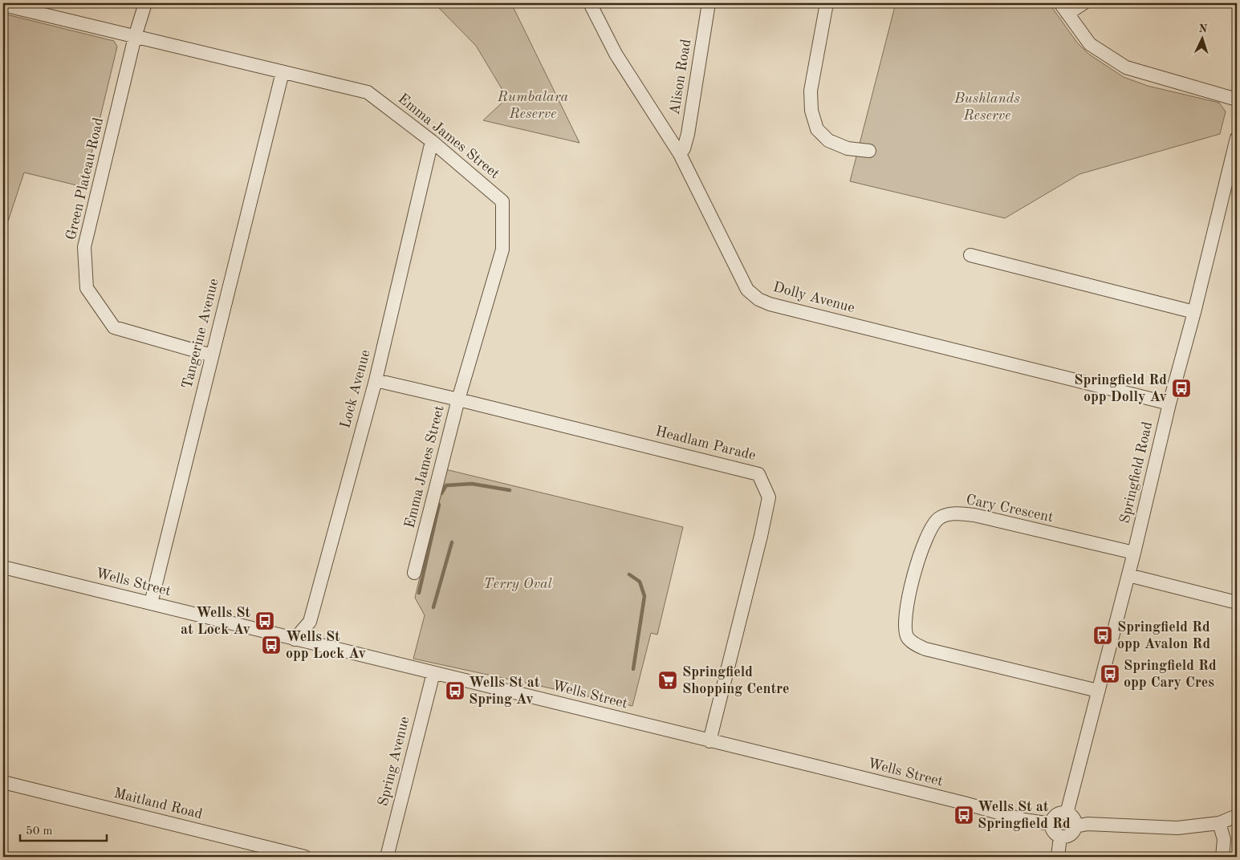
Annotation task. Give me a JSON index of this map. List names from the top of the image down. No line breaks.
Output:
{"streets":{"street":["Alison Road","Emma James Street","Green Plateau Road","Dolly Avenue","Tangerine Avenue","Lock Avenue","Headlam Parade","Springfield Road","Cary Crescent","Wells Street","Spring Avenue","Maitland Road"]},"crossings":[["Alison Road","Dolly Avenue"],["Emma James Street","Green Plateau Road"],["Emma James Street","Tangerine Avenue"],["Emma James Street","Lock Avenue"],["Emma James Street","Headlam Parade"],["Green Plateau Road","Tangerine Avenue"],["Dolly Avenue","Springfield Road"],["Tangerine Avenue","Wells Street"],["Lock Avenue","Headlam Parade"],["Lock Avenue","Wells Street"],["Headlam Parade","Wells Street"],["Springfield Road","Cary Crescent"],["Springfield Road","Wells Street"],["Wells Street","Spring Avenue"]],"parks":["Rumbalara Reserve","Bushlands Reserve","Terry Oval"],"places":{"bus stop":["Springfield Rd opp Dolly Av","Wells St at Lock Av","Springfield Rd opp Avalon Rd","Wells St opp Lock Av","Springfield Rd opp Cary Cres","Wells St at Spring Av","Wells St at Springfield Rd"],"supermarket":["Springfield Shopping Centre"]},"scale_bar":"50 m","north":"top"}
